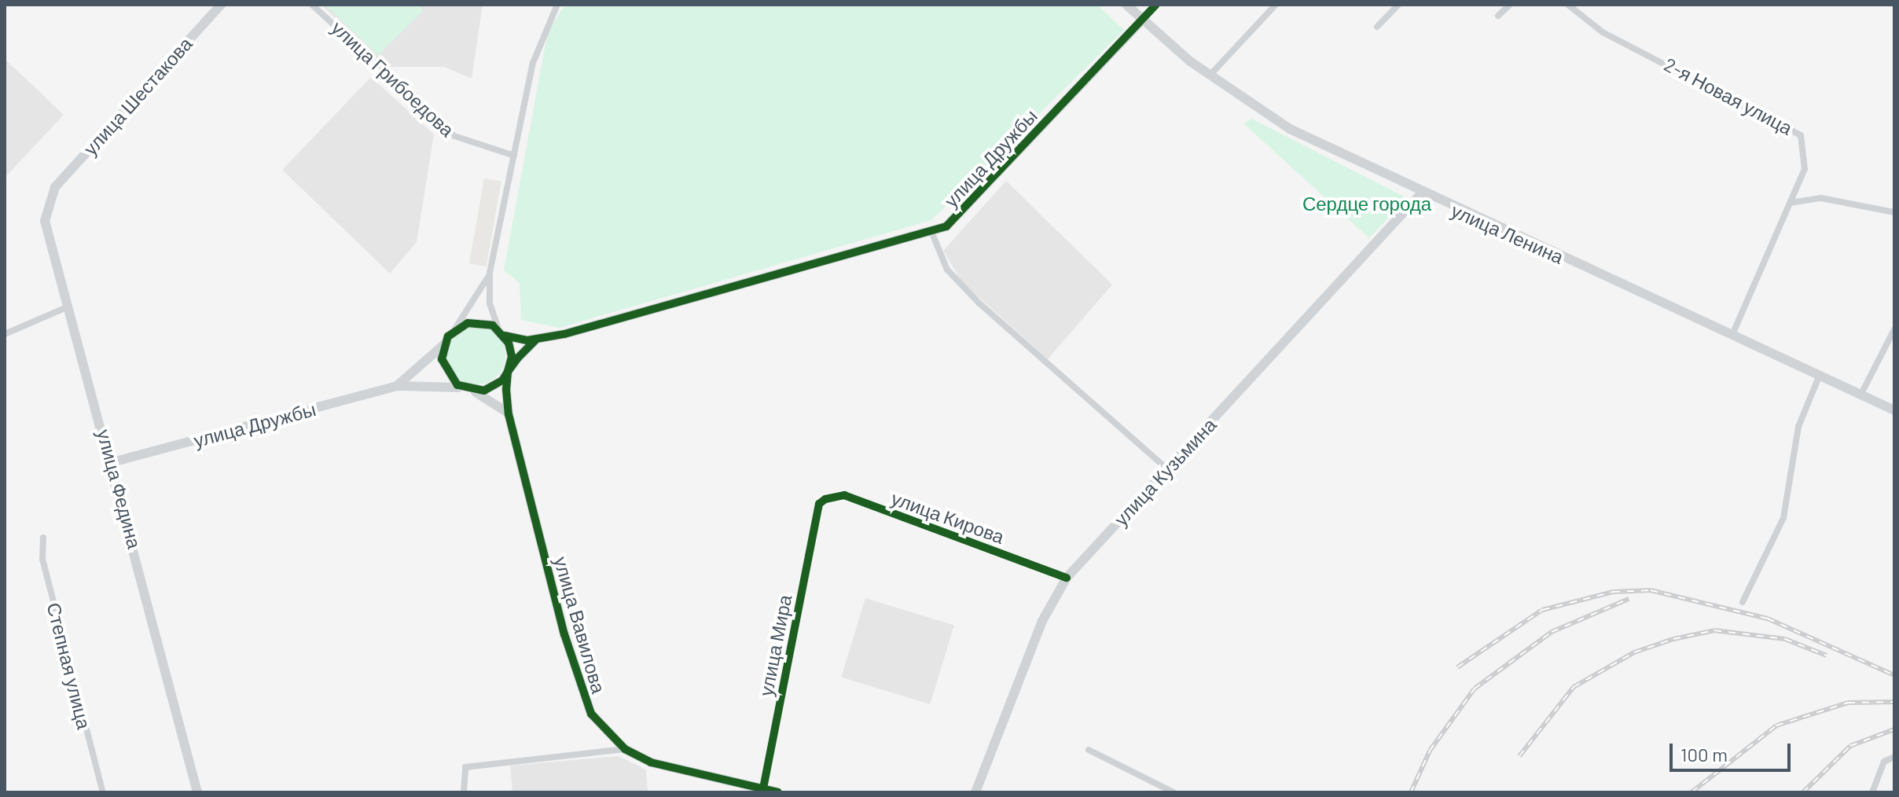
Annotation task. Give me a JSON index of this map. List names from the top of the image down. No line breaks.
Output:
{"streets":{"street":["улица Грибоедова","улица Шестакова","2-я Новая улица","улица Дружбы","улица Ленина","улица Кузьмина","улица Федина","улица Кирова","улица Вавилова","улица Мира","Степная улица"]},"crossings":[["улица Шестакова","улица Федина"],["2-я Новая улица","улица Ленина"],["улица Дружбы","улица Ленина"],["улица Дружбы","улица Федина"],["улица Дружбы","улица Вавилова"],["улица Ленина","улица Кузьмина"],["улица Кузьмина","улица Кирова"],["улица Кирова","улица Мира"],["улица Вавилова","улица Мира"]],"parks":["Сердце города"],"scale_bar":"100 m"}
